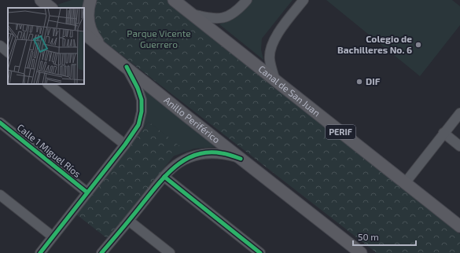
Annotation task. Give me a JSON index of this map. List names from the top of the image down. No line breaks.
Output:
{"streets":{"main road":["Canal de San Juan","Anillo Periférico","PERIF"],"street":["Calle 1 Miguel Ríos"]},"crossings":[["Canal de San Juan","PERIF"]],"parks":["Parque Vicente Guerrero"],"places":["Colegio de Bachilleres No. 6","DIF"],"scale_bar":"50 m"}
